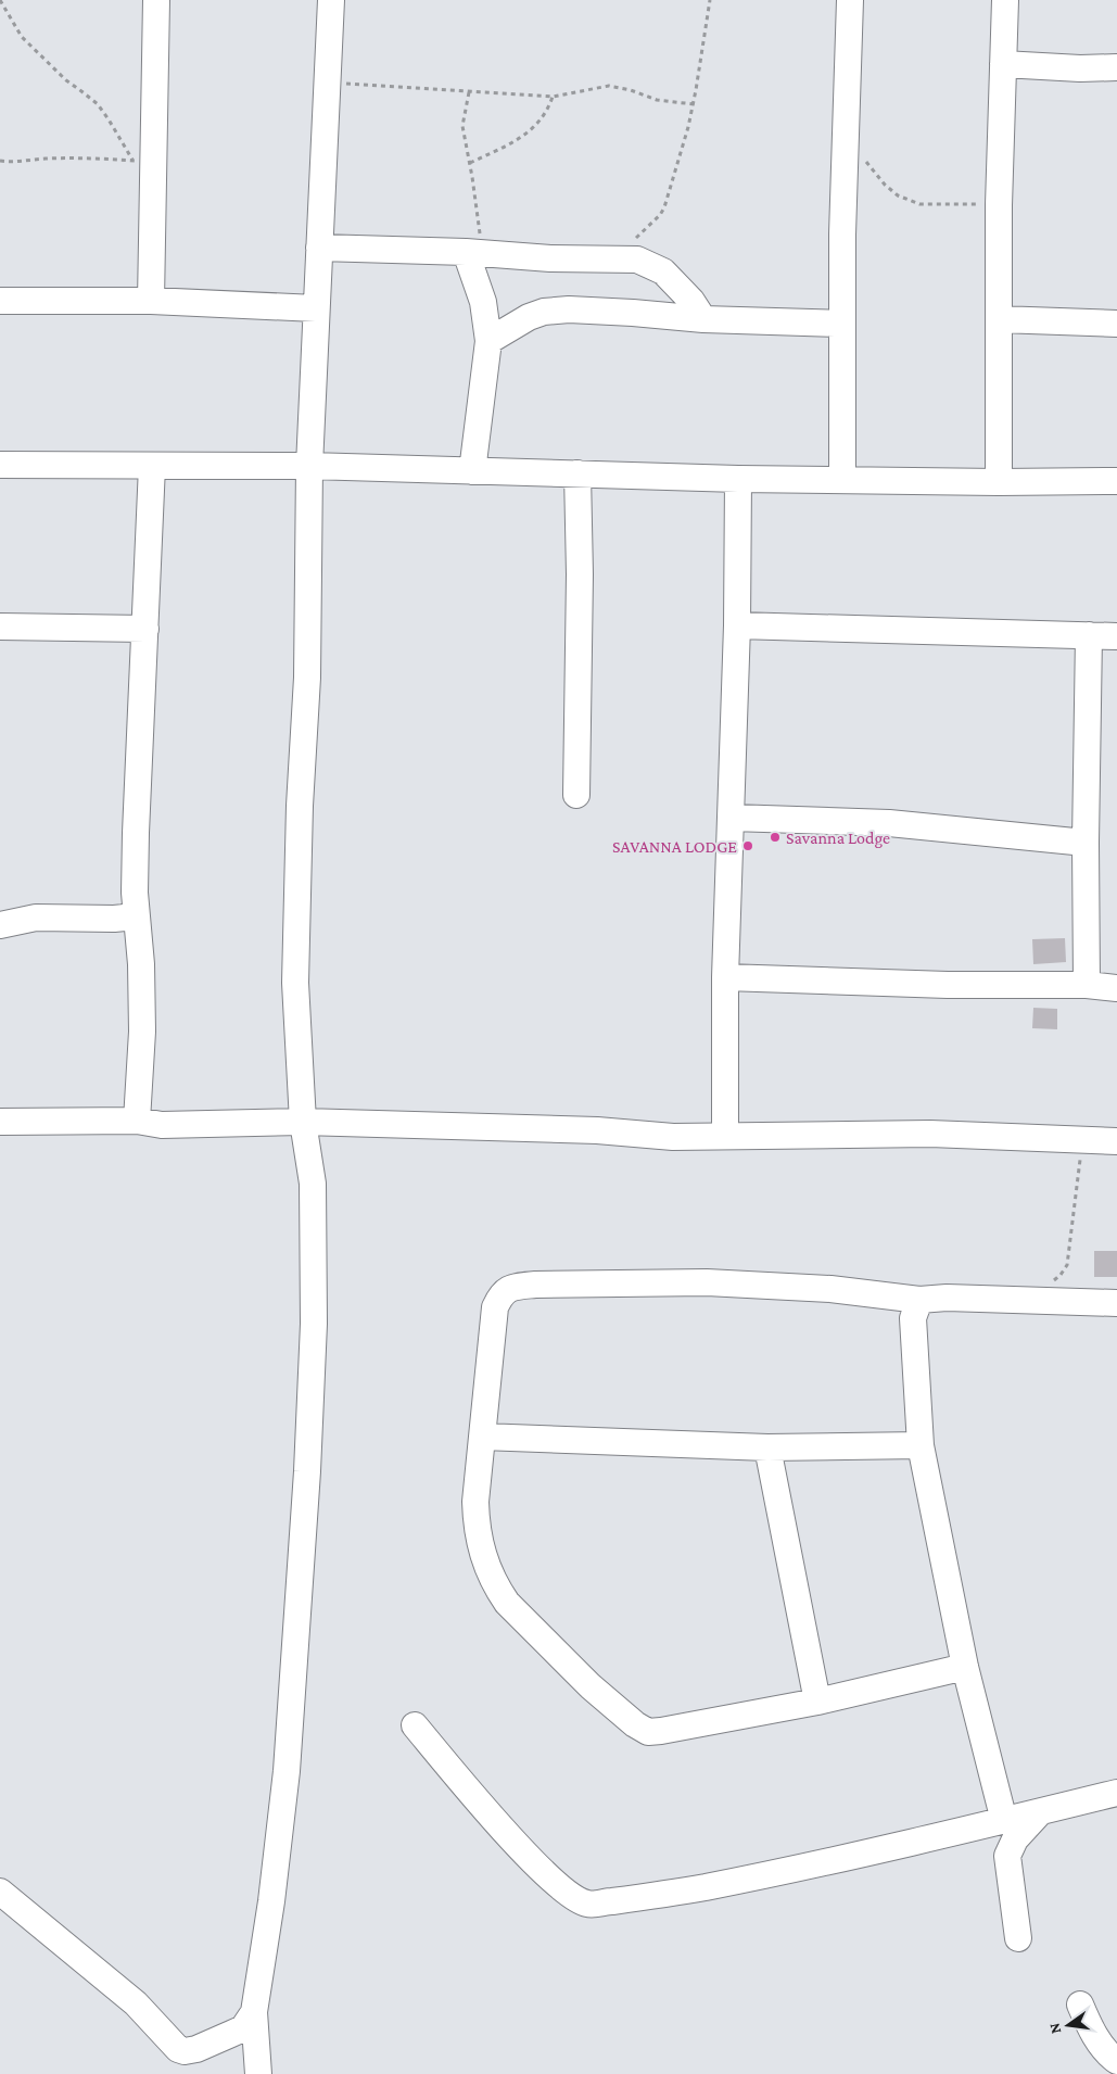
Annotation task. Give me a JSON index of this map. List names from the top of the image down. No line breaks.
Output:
{"places":["Savanna Lodge","SAVANNA LODGE"],"north":"left"}
